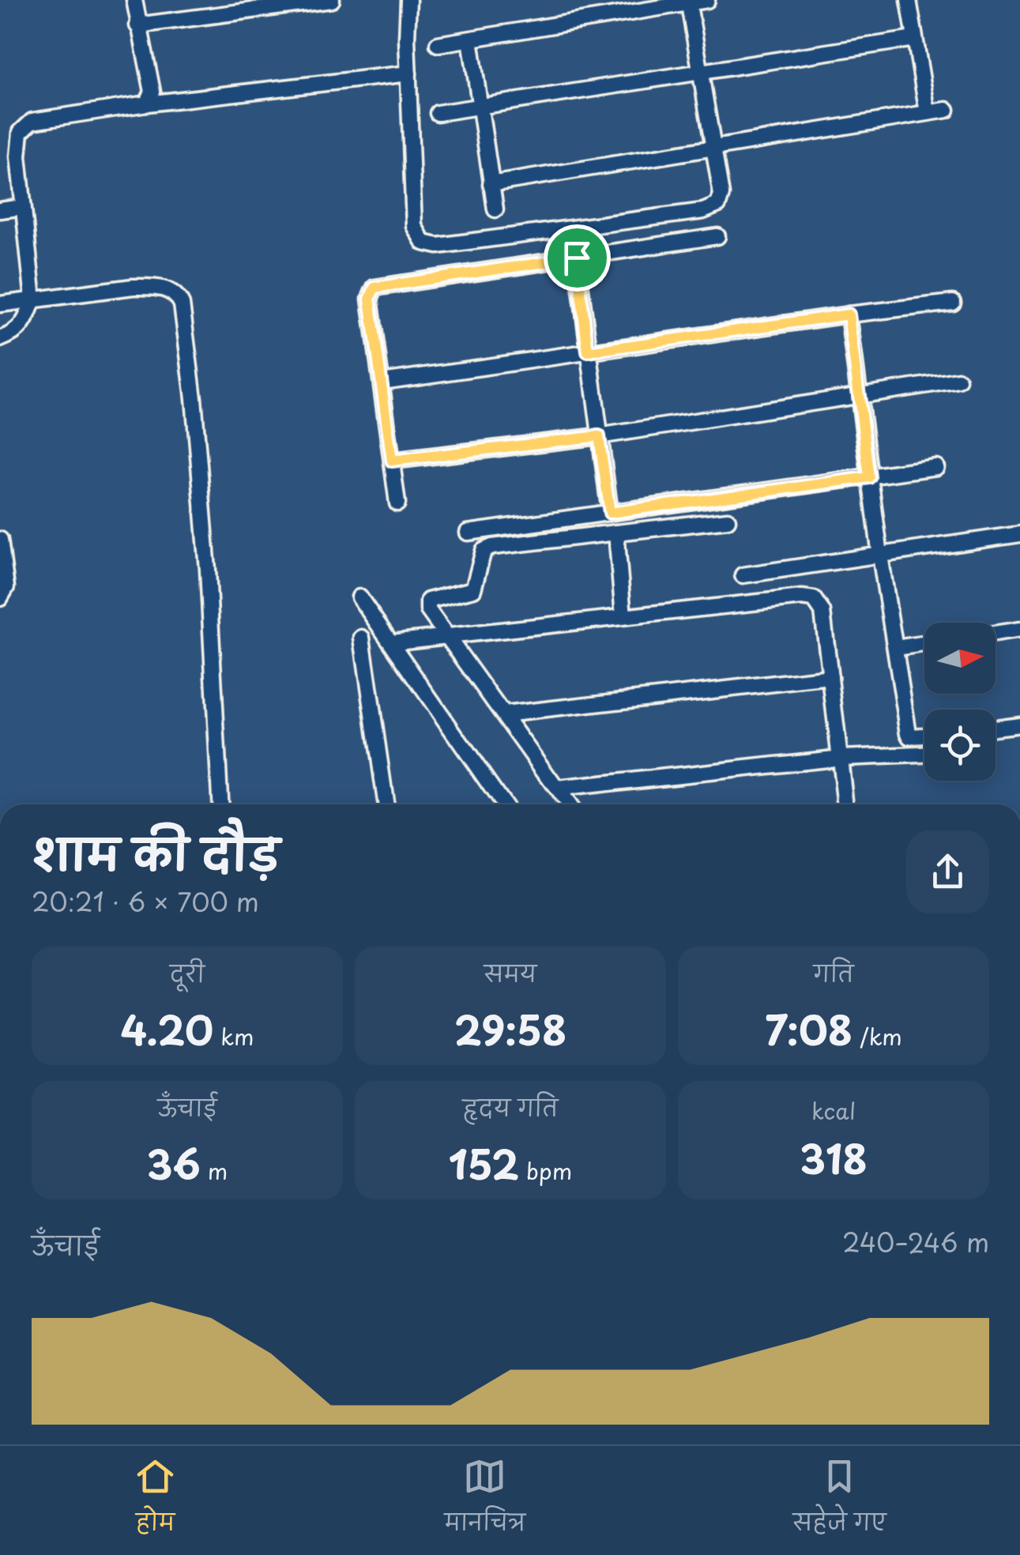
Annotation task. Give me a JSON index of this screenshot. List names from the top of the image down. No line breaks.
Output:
{"north":"right","page":{"heading":["शाम की दौड़","20:21 · 6 × 700 m"],"stats":[["दूरी","4.20 km"],["समय","29:58"],["गति","7:08 /km"],["ऊँचाई","36 m"],["हृदय गति","152 bpm"],["kcal","318"]],"chart":["ऊँचाई","240–246 m"],"tabs":["होम","मानचित्र","सहेजे गए"]}}
